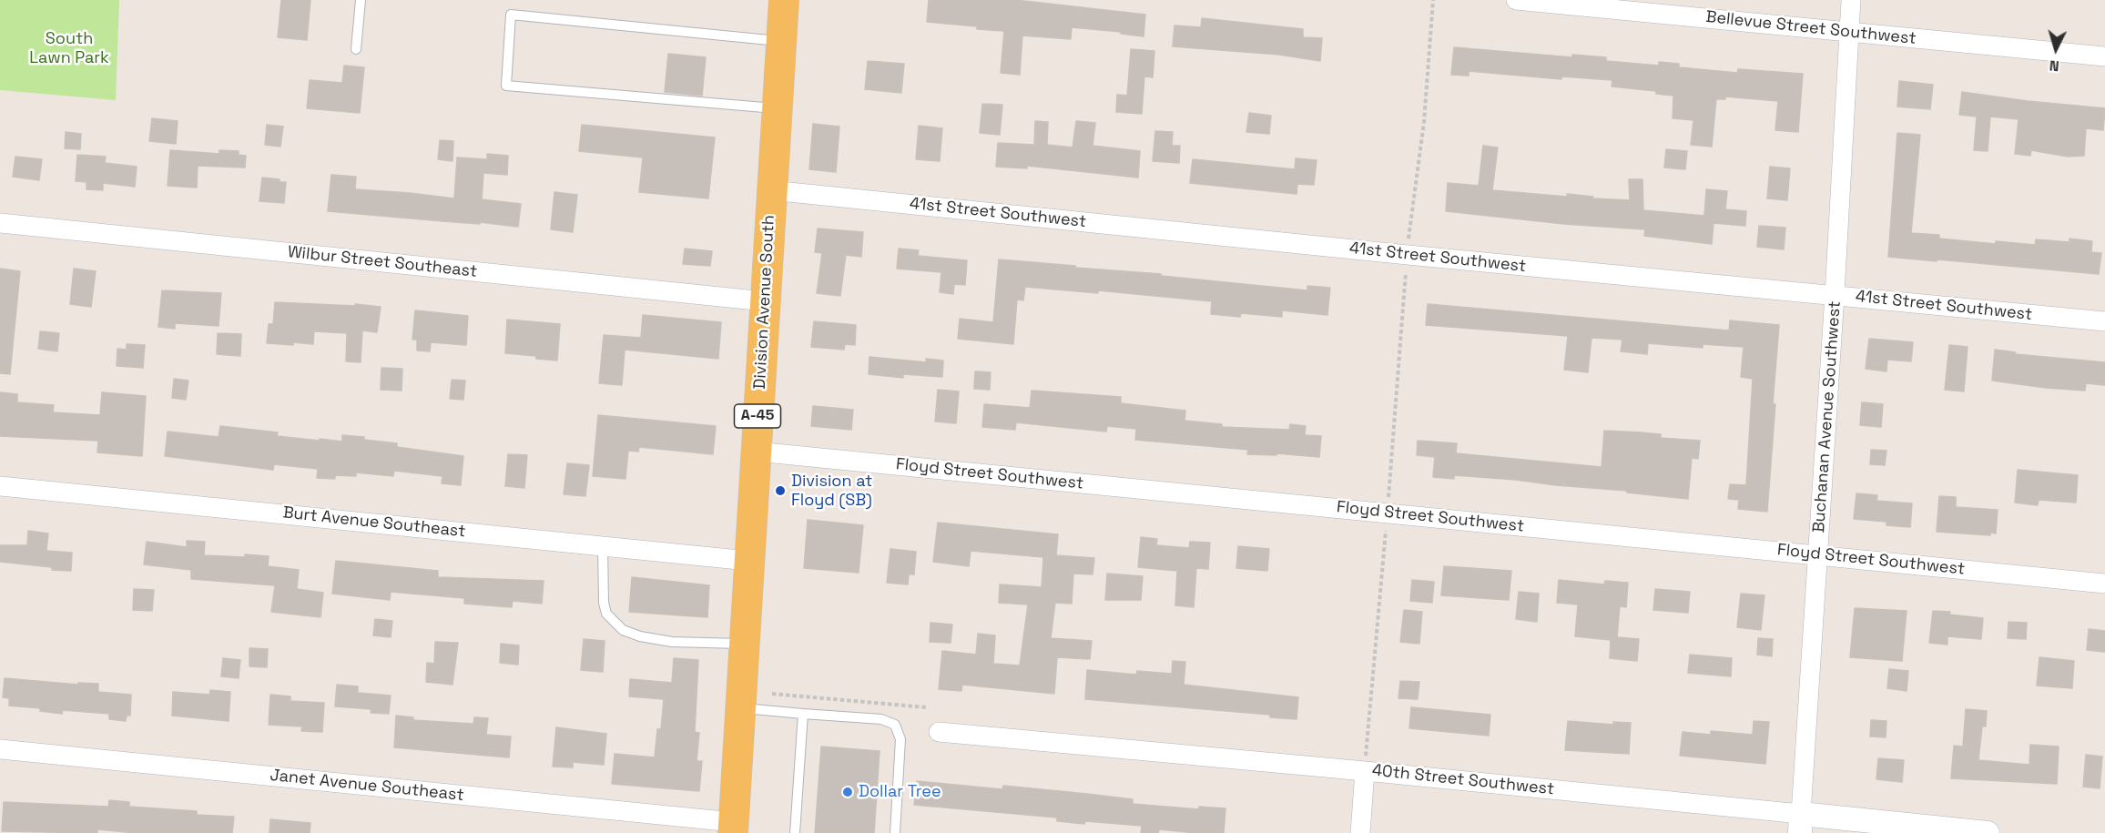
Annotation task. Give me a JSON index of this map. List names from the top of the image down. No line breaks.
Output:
{"streets":{"main road":["Division Avenue South","A-45"],"street":["Bellevue Street Southwest","41st Street Southwest","Wilbur Street Southeast","Buchanan Avenue Southwest","Floyd Street Southwest","Burt Avenue Southeast","40th Street Southwest","Janet Avenue Southeast"]},"crossings":[["Bellevue Street Southwest","Buchanan Avenue Southwest"],["41st Street Southwest","Division Avenue South"],["41st Street Southwest","Buchanan Avenue Southwest"],["Wilbur Street Southeast","Division Avenue South"],["Division Avenue South","Floyd Street Southwest"],["Division Avenue South","Burt Avenue Southeast"],["Division Avenue South","Janet Avenue Southeast"],["Buchanan Avenue Southwest","Floyd Street Southwest"],["Buchanan Avenue Southwest","40th Street Southwest"]],"parks":["South Lawn Park"],"places":["Division at Floyd (SB)","Dollar Tree"],"north":"bottom"}
